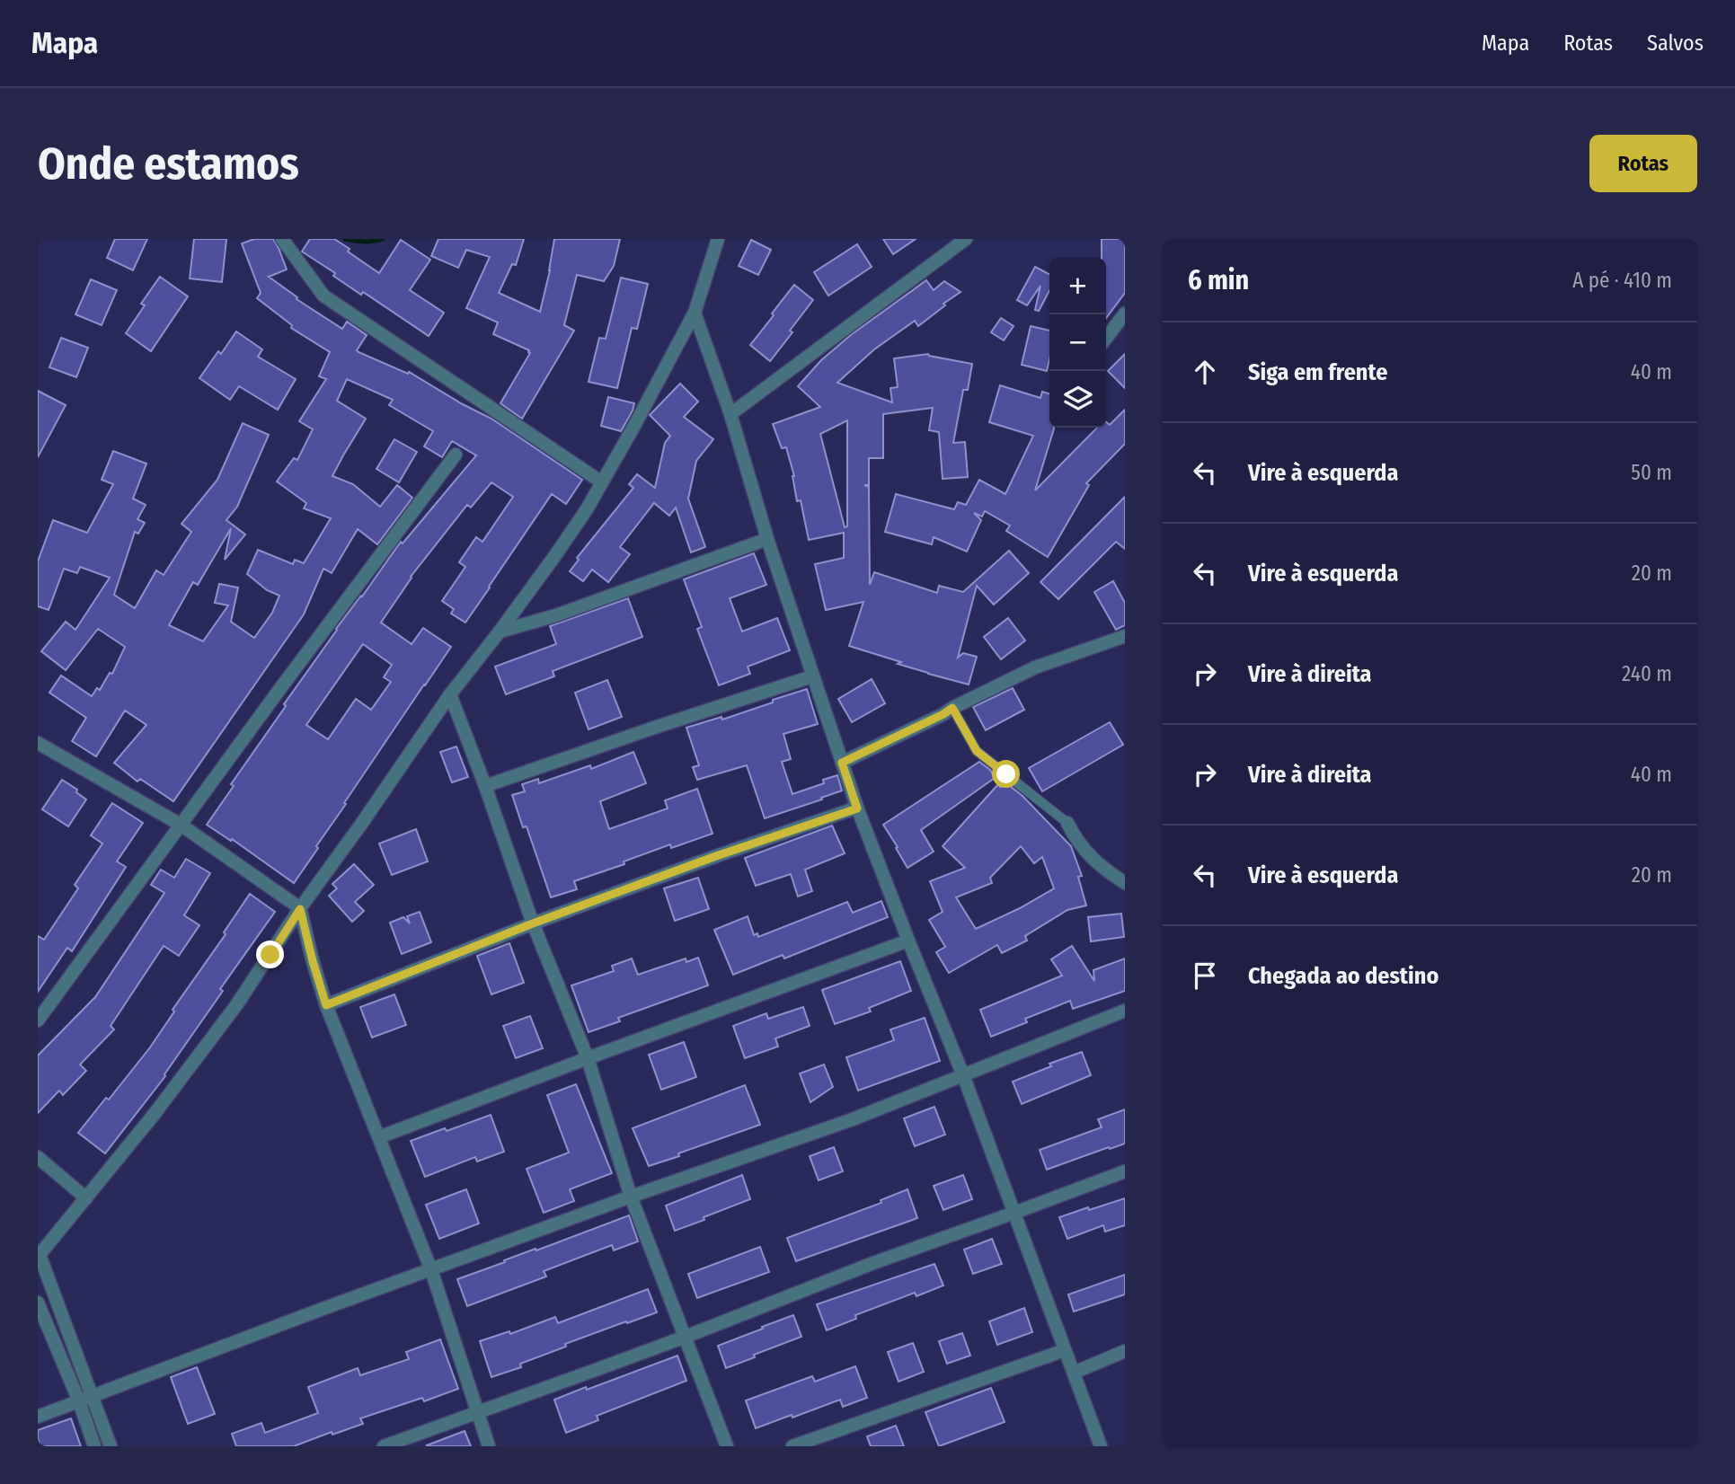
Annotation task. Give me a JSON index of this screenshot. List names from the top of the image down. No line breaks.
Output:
{"page":{"header":"Mapa","nav":["Mapa","Rotas","Salvos"],"buttons":"Rotas","title":"Onde estamos","heading":["6 min","A pé · 410 m"],"map_buttons":["+","−"],"list":[["Siga em frente","40 m"],["Vire à esquerda","50 m"],["Vire à esquerda","20 m"],["Vire à direita","240 m"],["Vire à direita","40 m"],["Vire à esquerda","20 m"],"Chegada ao destino"]}}
